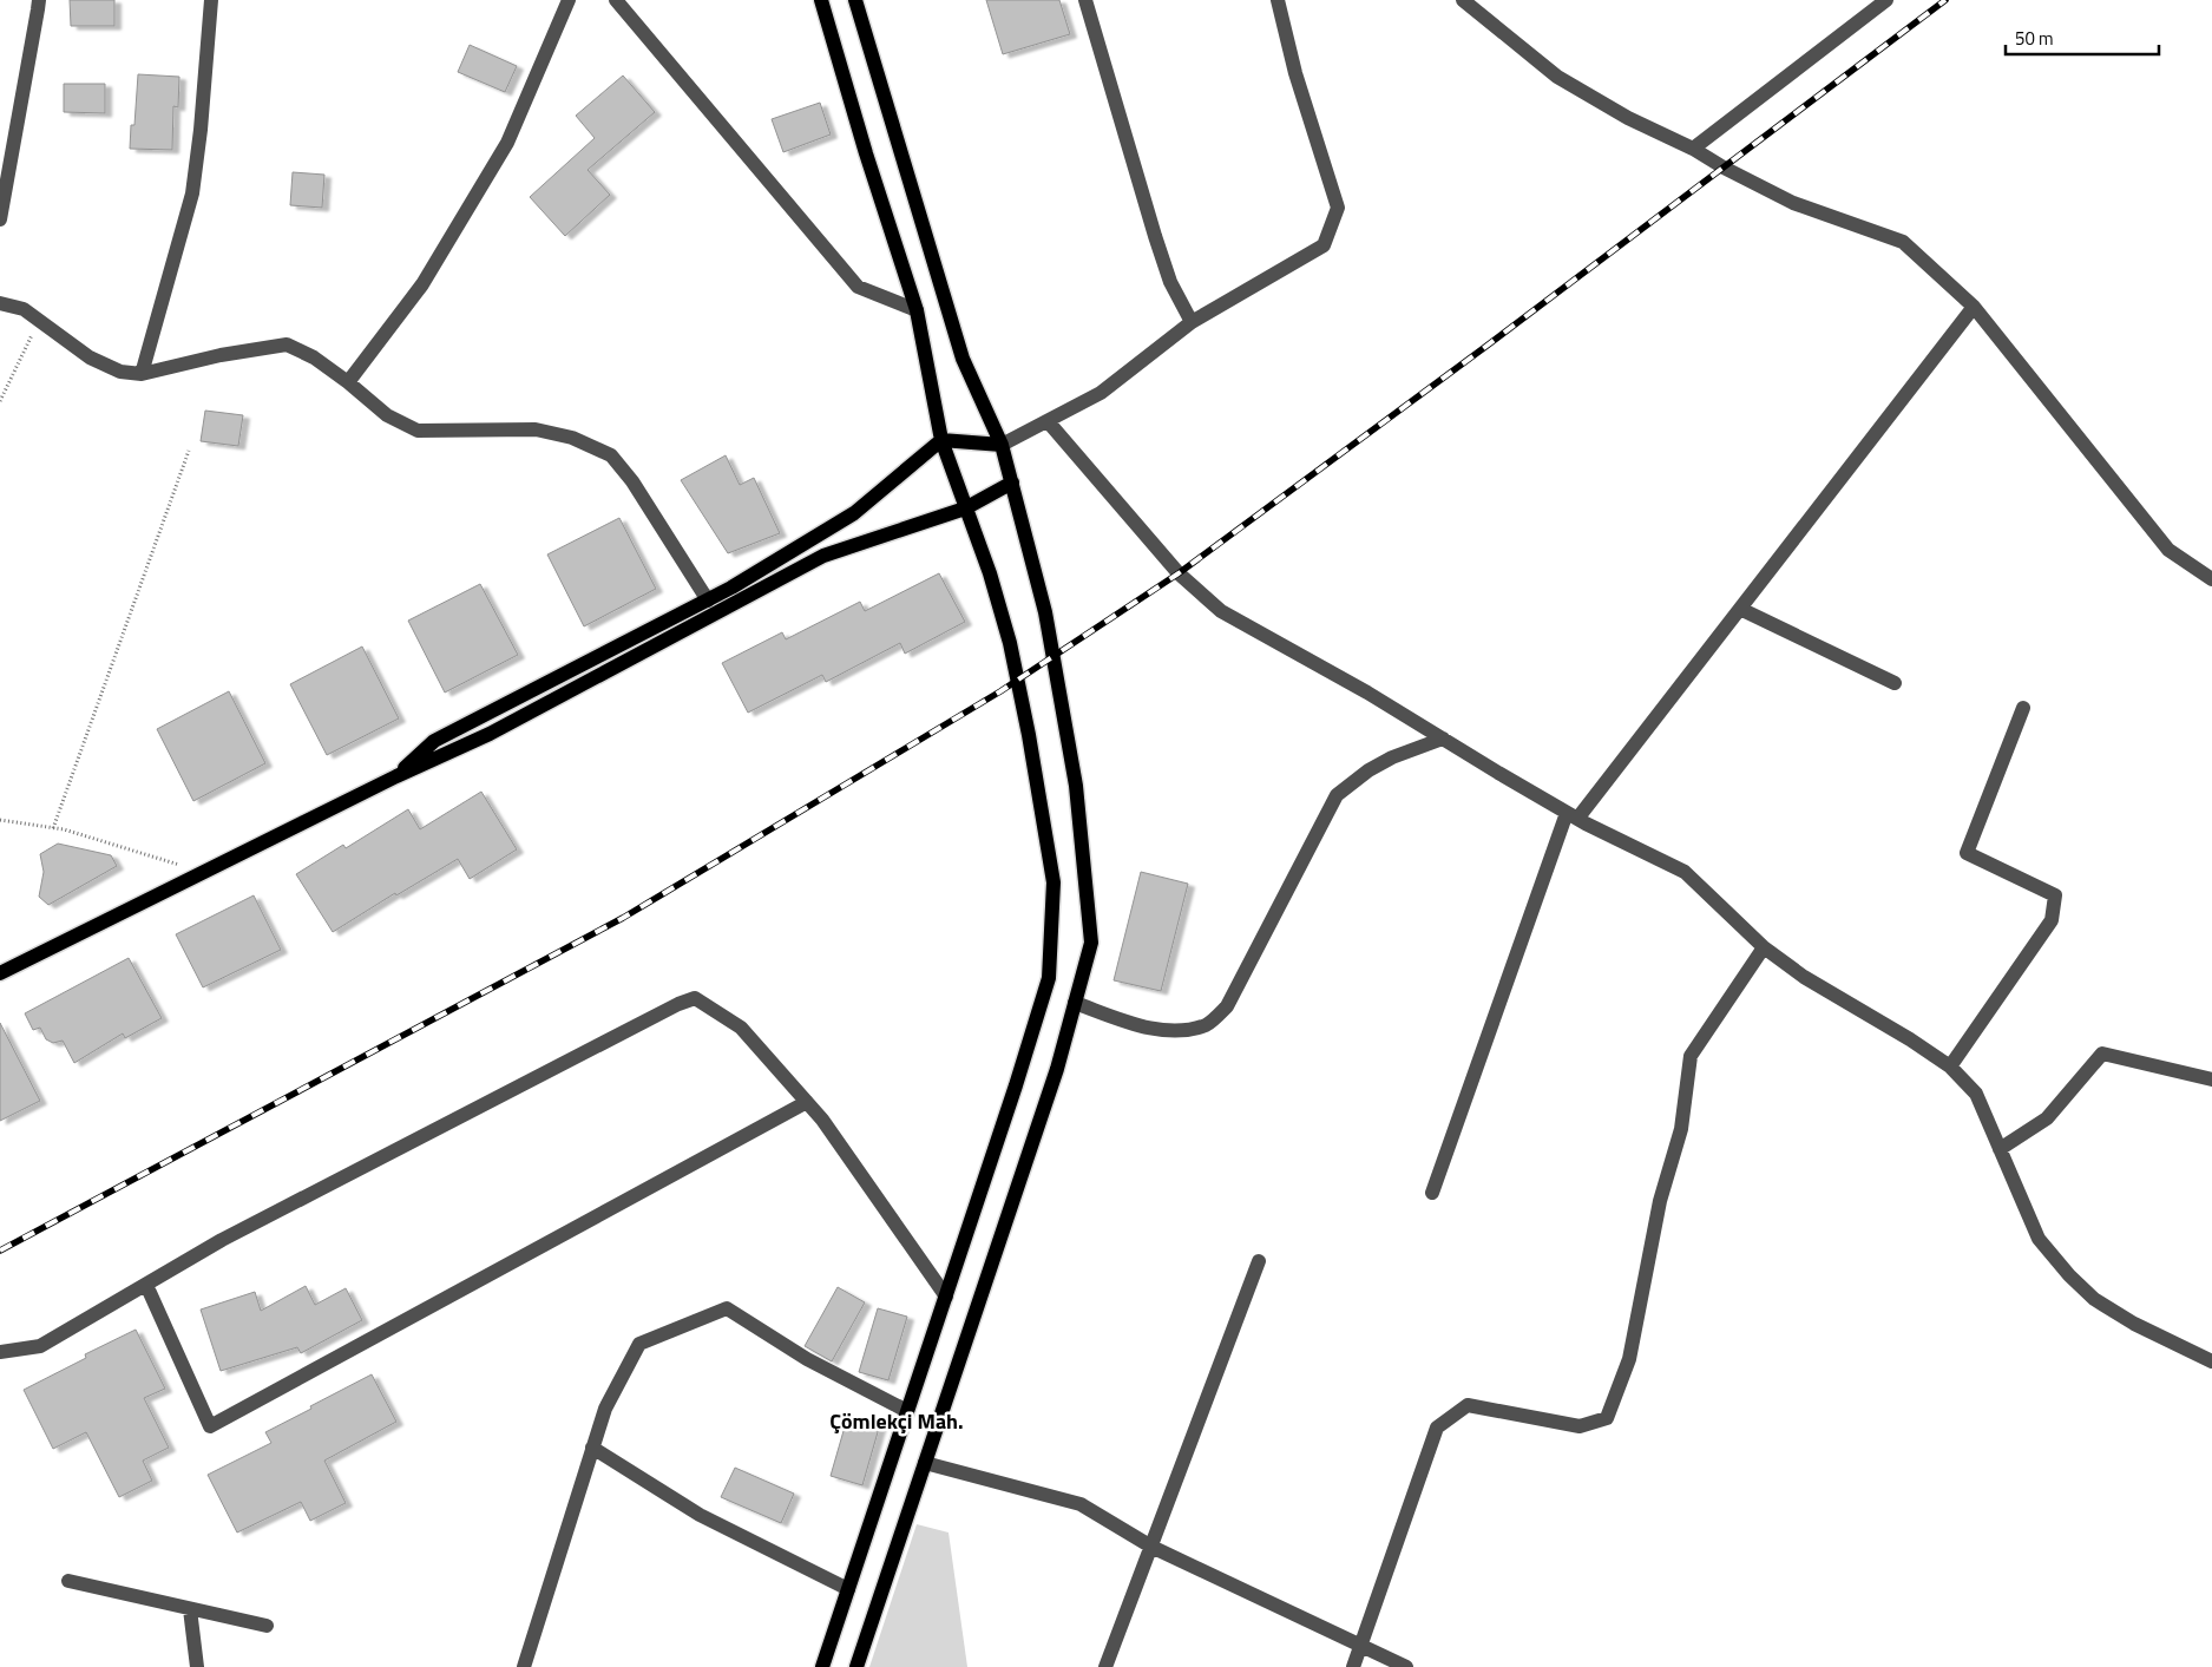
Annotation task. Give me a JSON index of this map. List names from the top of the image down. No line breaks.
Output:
{"districts":["Çömlekçi Mah."],"scale_bar":"50 m"}
